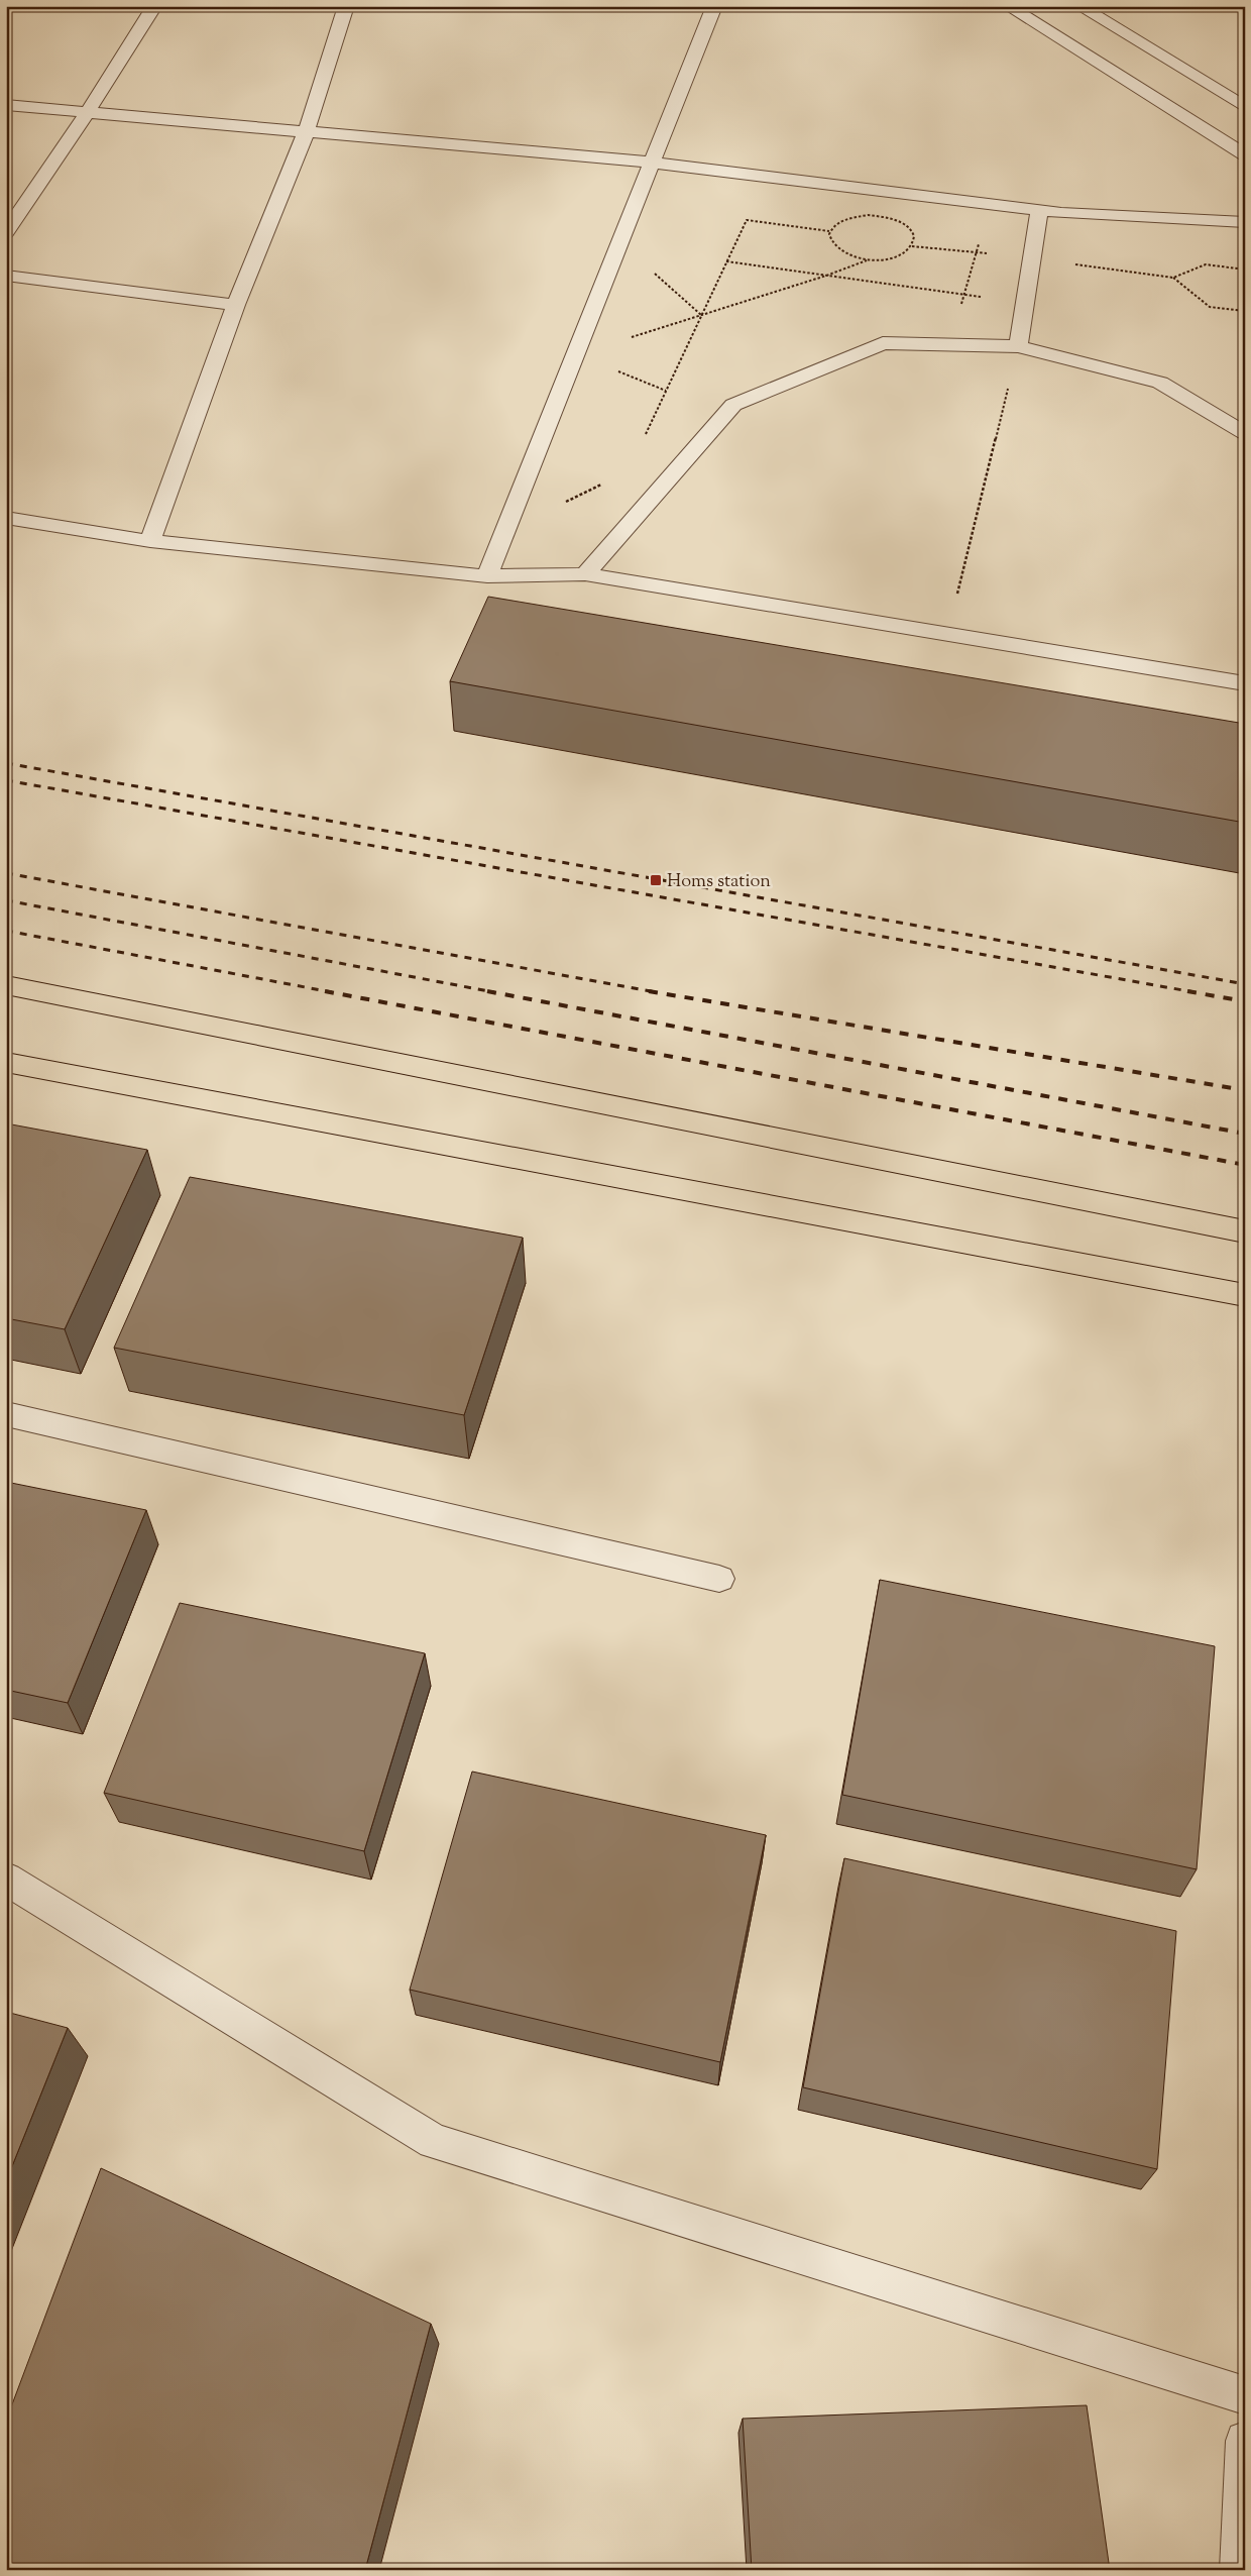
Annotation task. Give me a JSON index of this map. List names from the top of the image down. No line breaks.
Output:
{"places":{"transit":["Homs station"]}}
